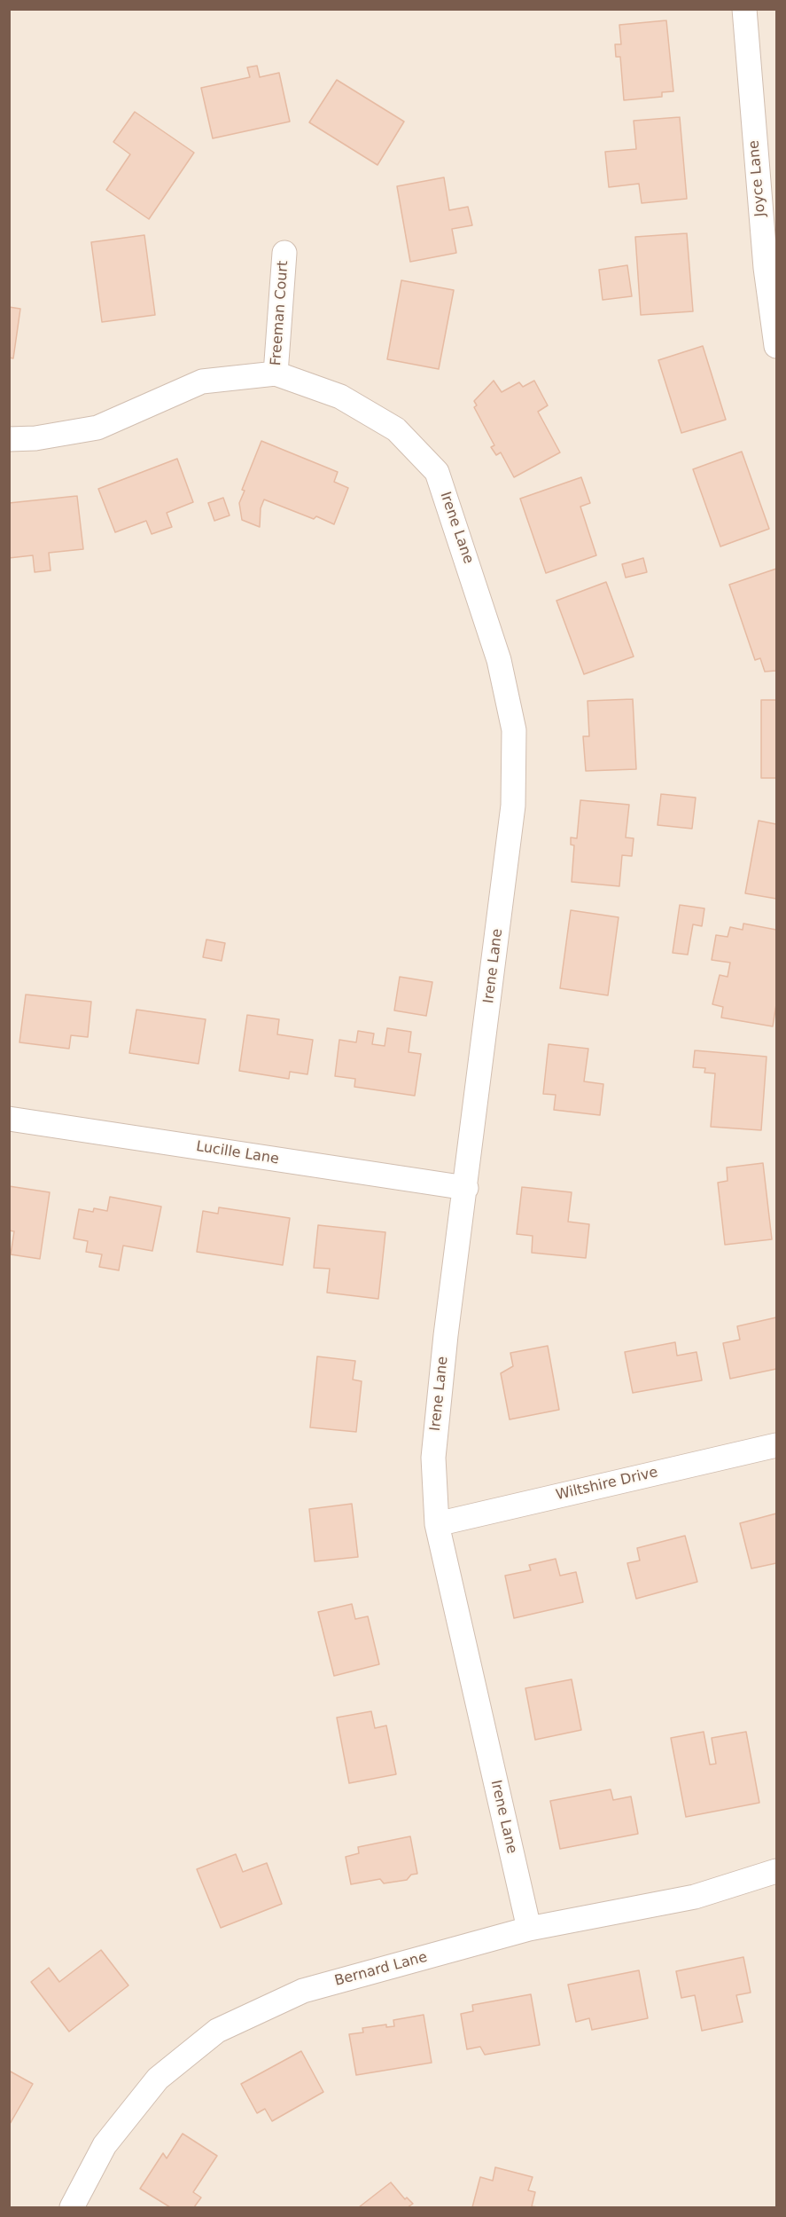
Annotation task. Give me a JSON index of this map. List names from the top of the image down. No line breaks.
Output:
{"streets":{"street":["Joyce Lane","Freeman Court","Irene Lane","Lucille Lane","Wiltshire Drive","Bernard Lane"]},"crossings":[["Freeman Court","Irene Lane"],["Irene Lane","Lucille Lane"],["Irene Lane","Wiltshire Drive"],["Irene Lane","Bernard Lane"]]}
